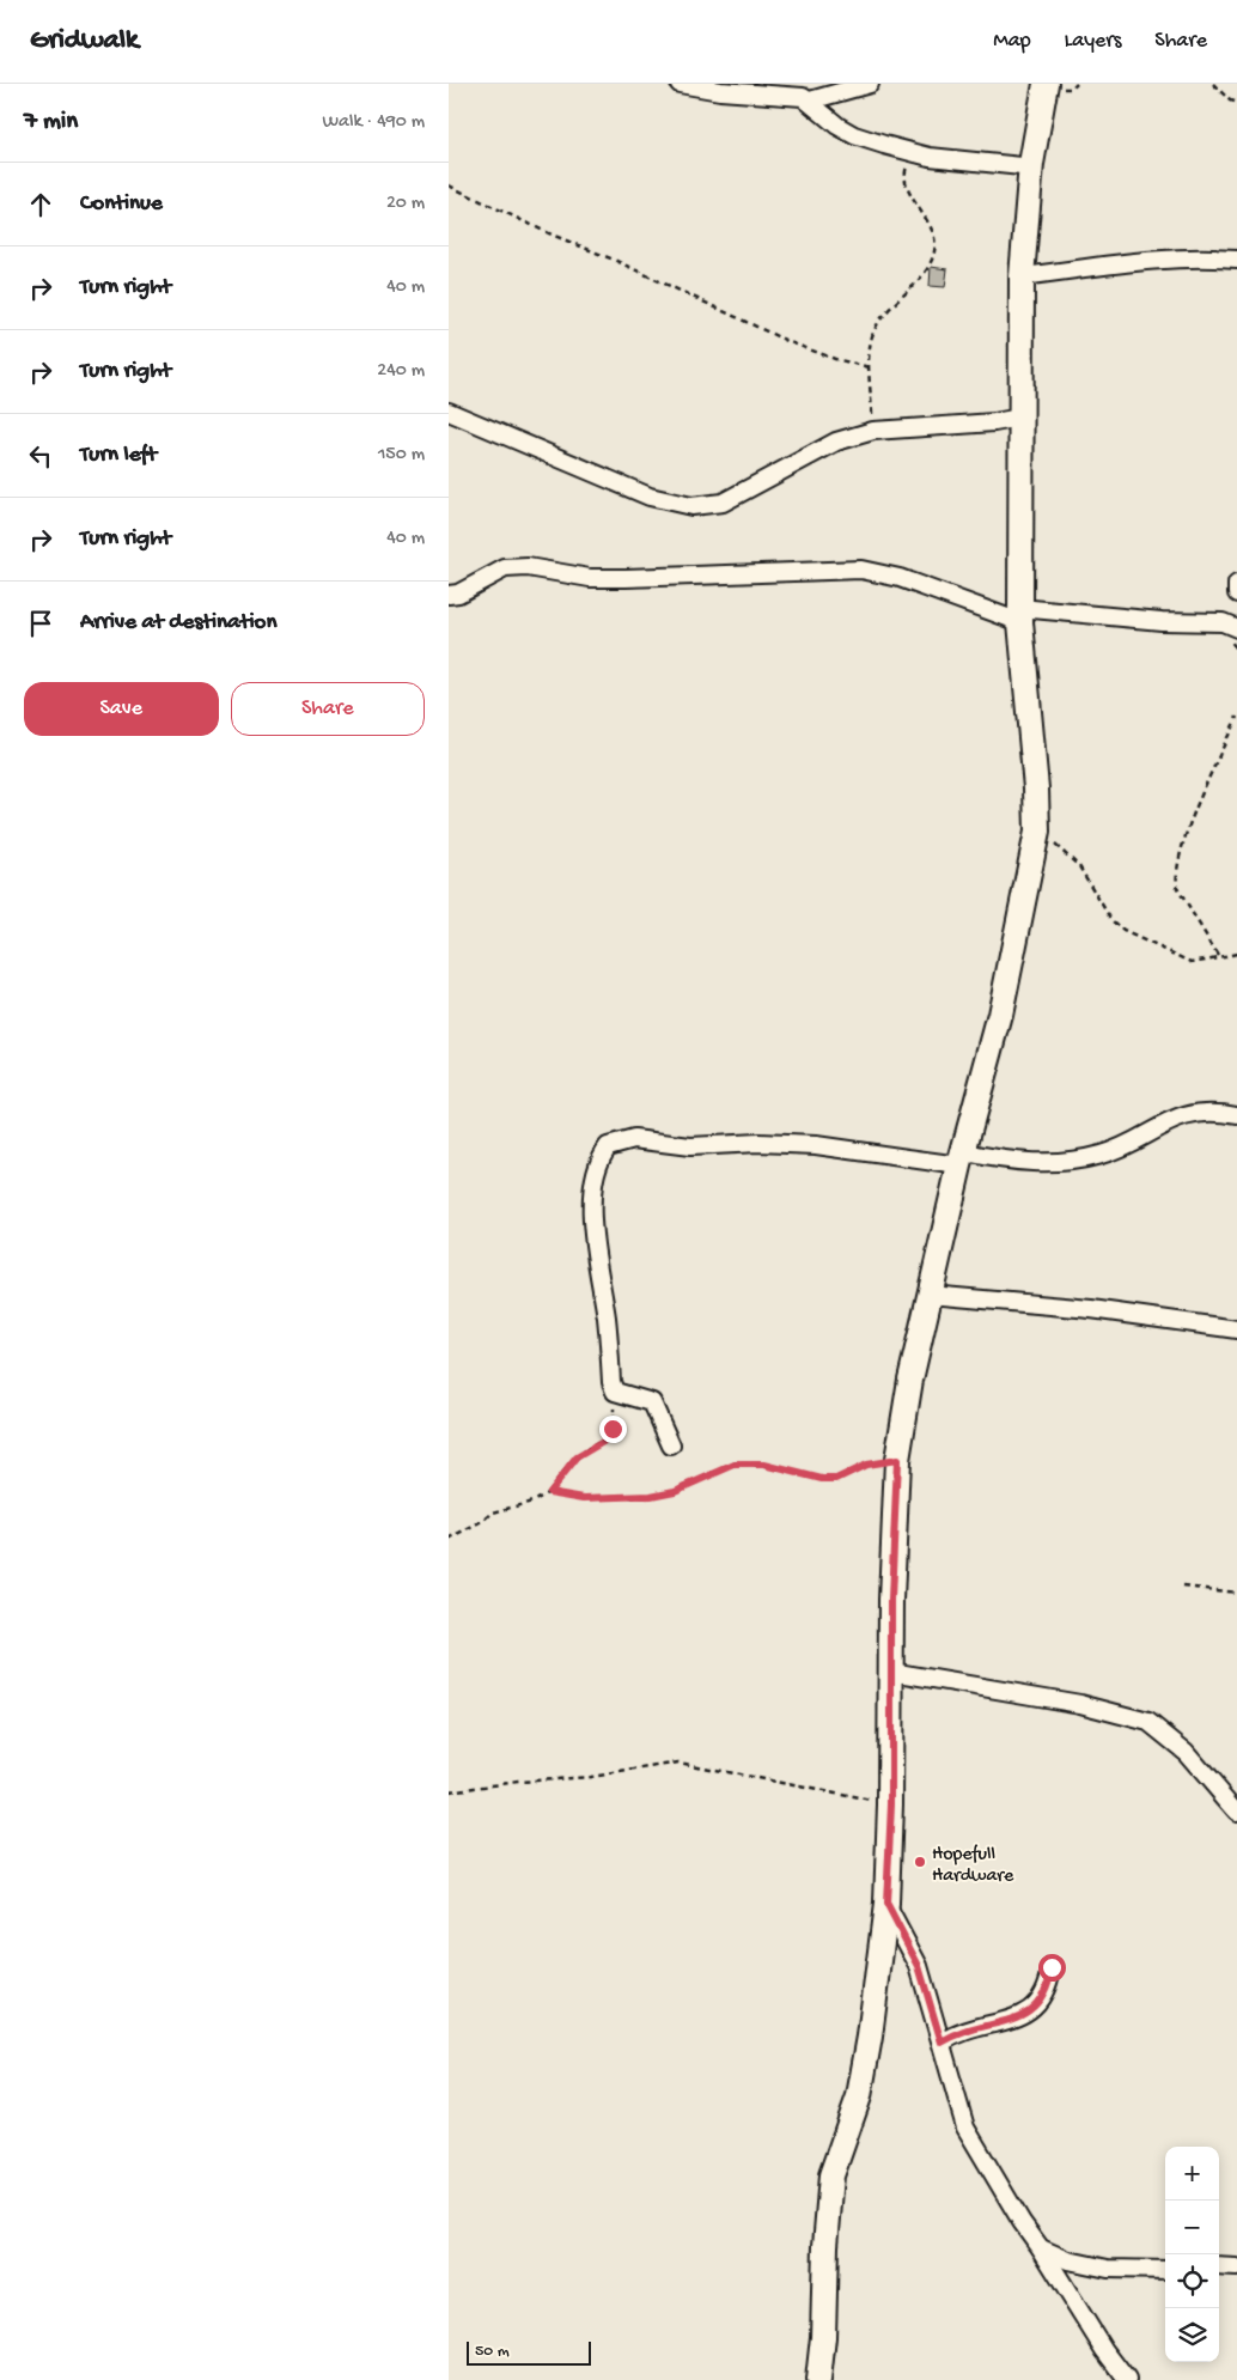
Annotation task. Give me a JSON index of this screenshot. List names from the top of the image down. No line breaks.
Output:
{"places":["Hopefull Hardware"],"scale_bar":"50 m","page":{"header":"Gridwalk","nav":["Map","Layers","Share"],"heading":["7 min","Walk · 490 m"],"list":[["Continue","20 m"],["Turn right","40 m"],["Turn right","240 m"],["Turn left","150 m"],["Turn right","40 m"],"Arrive at destination"],"buttons":["Save","Share"],"map_buttons":["+","−"],"scale":"50 m"}}
